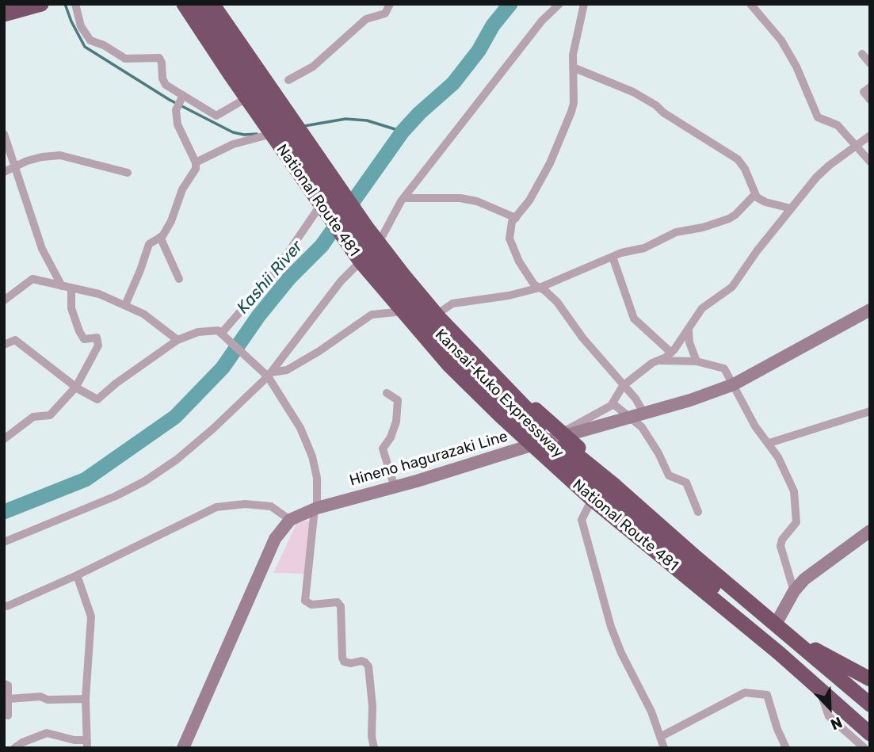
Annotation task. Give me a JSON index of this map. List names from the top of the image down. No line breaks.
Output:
{"streets":{"highway":["National Route 481","Kansai-Kuko Expressway"],"main road":["Hineno hagurazaki Line"]},"crossings":[["National Route 481","Hineno hagurazaki Line"]],"water":["Kashii River"],"north":"bottom right"}
